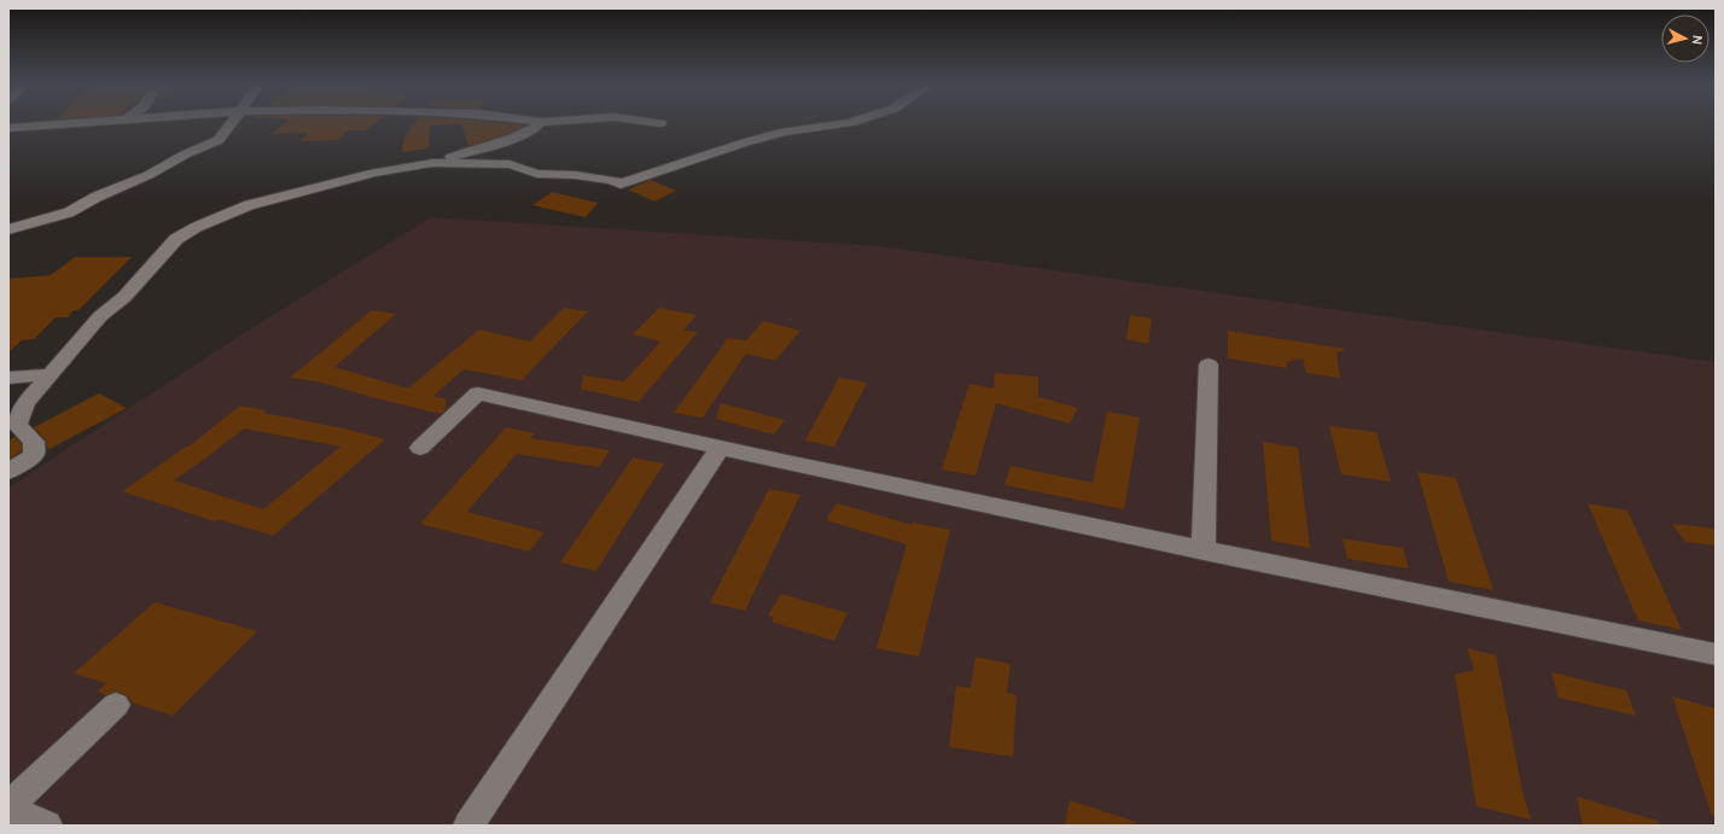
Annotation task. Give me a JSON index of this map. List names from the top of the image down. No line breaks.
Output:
{"north":"right"}
